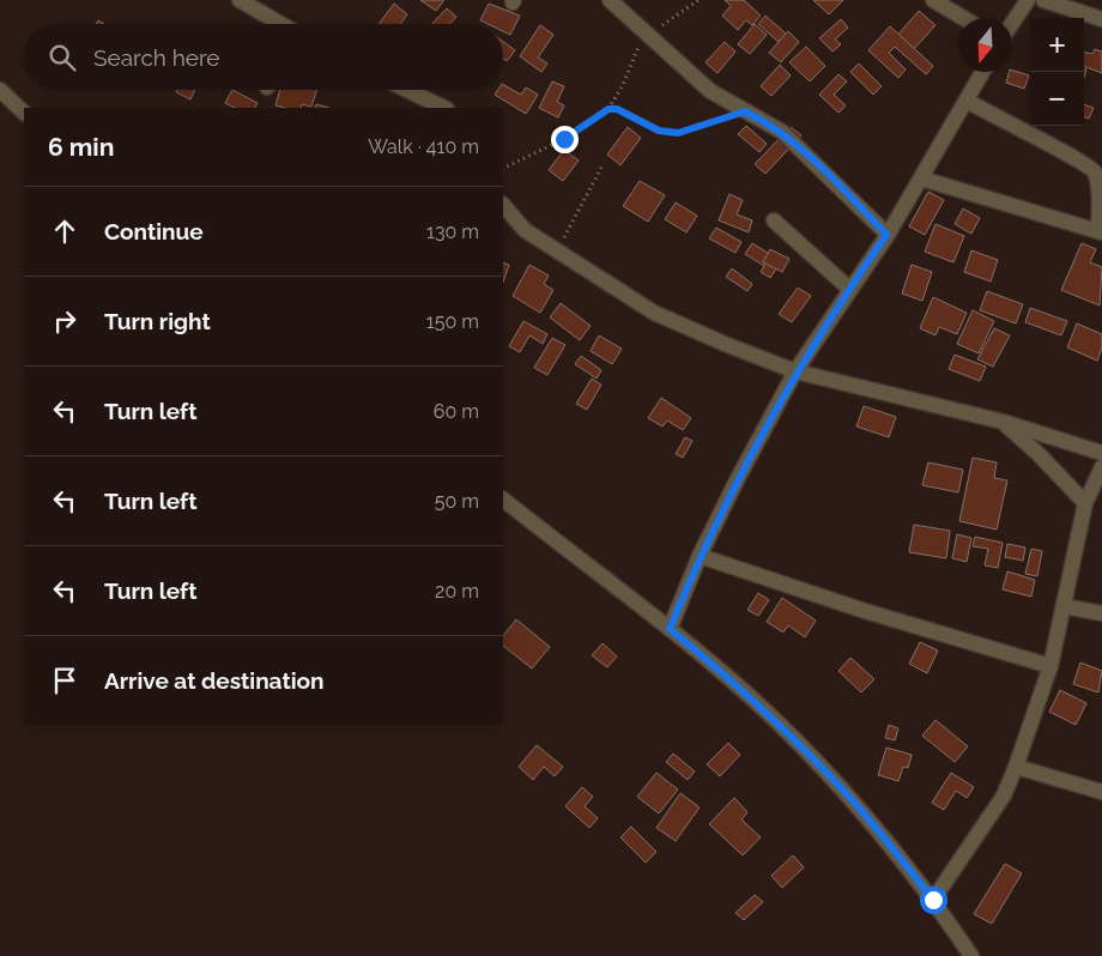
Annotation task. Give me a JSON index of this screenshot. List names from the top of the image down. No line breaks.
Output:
{"north":"bottom","page":{"map_buttons":["+","−"],"search":"Search here","heading":["6 min","Walk · 410 m"],"list":[["Continue","130 m"],["Turn right","150 m"],["Turn left","60 m"],["Turn left","50 m"],["Turn left","20 m"],"Arrive at destination"]}}
